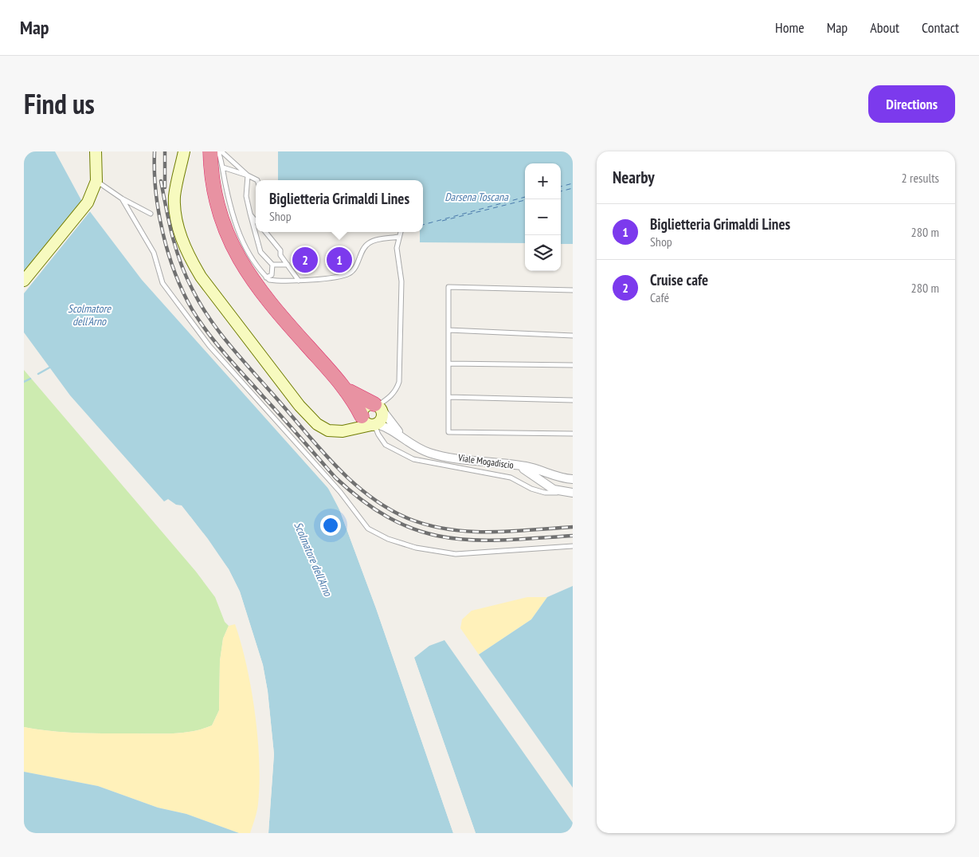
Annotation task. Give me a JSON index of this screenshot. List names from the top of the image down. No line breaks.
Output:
{"streets":{"street":["Viale Mogadiscio"]},"water":["Darsena Toscana","Scolmatore dell'Arno"],"page":{"header":"Map","nav":["Home","Map","About","Contact"],"title":"Find us","buttons":"Directions","heading":["Nearby","2 results"],"map_buttons":["+","−"],"popup":["Biglietteria Grimaldi Lines","Shop"],"list":[{"mark":"1","name":"Biglietteria Grimaldi Lines","note":"Shop","value":"280 m"},{"mark":"2","name":"Cruise cafe","note":"Café","value":"280 m"}],"pins":["1","2"]}}
